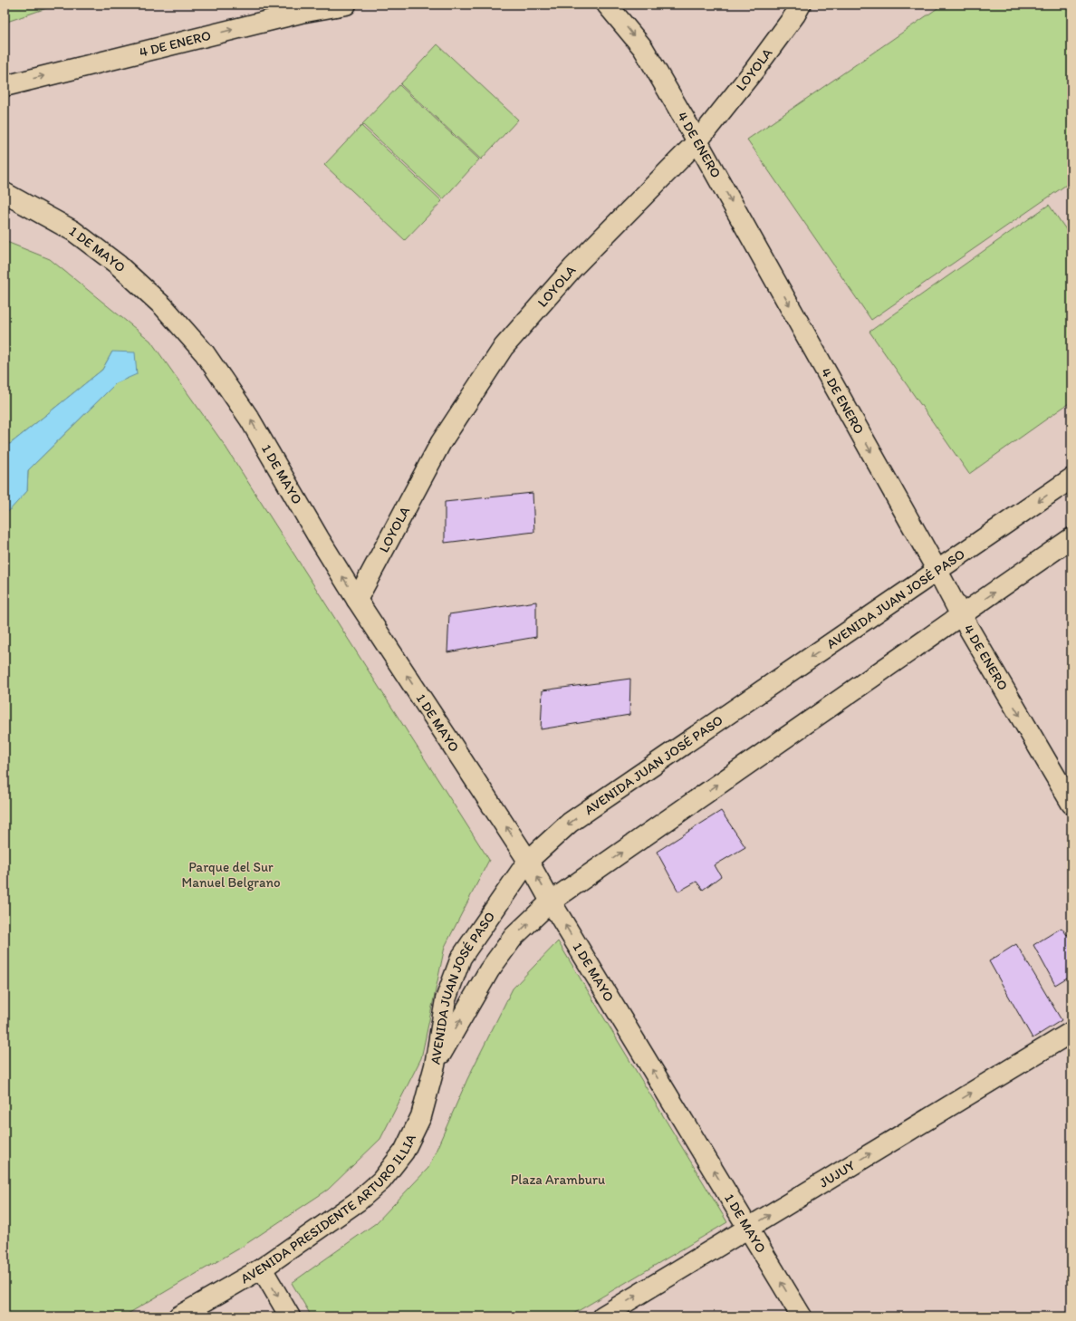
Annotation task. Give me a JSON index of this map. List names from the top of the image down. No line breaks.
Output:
{"streets":{"main road":["4 DE ENERO","LOYOLA","1 DE MAYO","AVENIDA JUAN JOSÉ PASO","JUJUY","AVENIDA PRESIDENTE ARTURO ILLIA"]},"crossings":[["4 DE ENERO","LOYOLA"],["4 DE ENERO","AVENIDA JUAN JOSÉ PASO"],["LOYOLA","1 DE MAYO"],["1 DE MAYO","AVENIDA JUAN JOSÉ PASO"],["1 DE MAYO","JUJUY"],["AVENIDA JUAN JOSÉ PASO","AVENIDA PRESIDENTE ARTURO ILLIA"]],"one_way":["4 DE ENERO","1 DE MAYO","JUJUY"],"parks":["Parque del Sur Manuel Belgrano","Plaza Aramburu"]}
